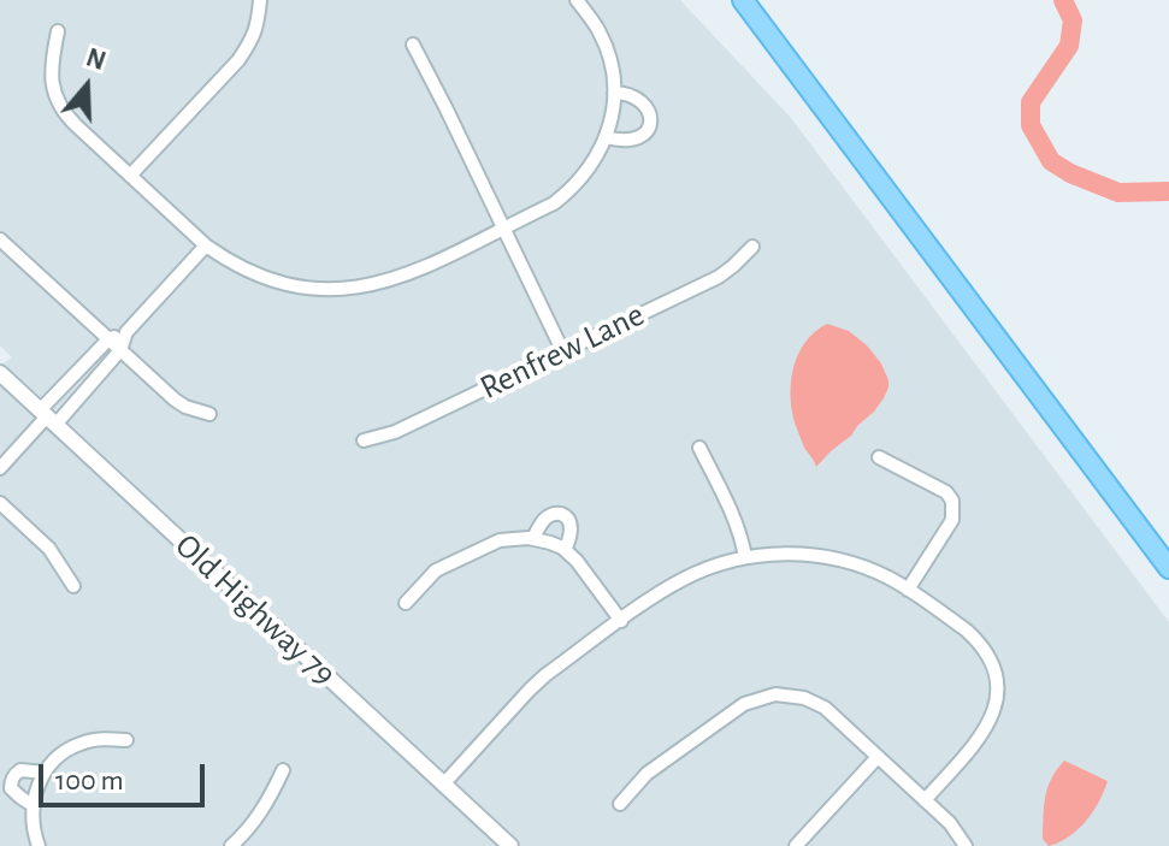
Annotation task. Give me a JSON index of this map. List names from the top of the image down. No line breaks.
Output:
{"streets":{"street":["Renfrew Lane","Old Highway 79"]},"scale_bar":"100 m","north":"top"}
